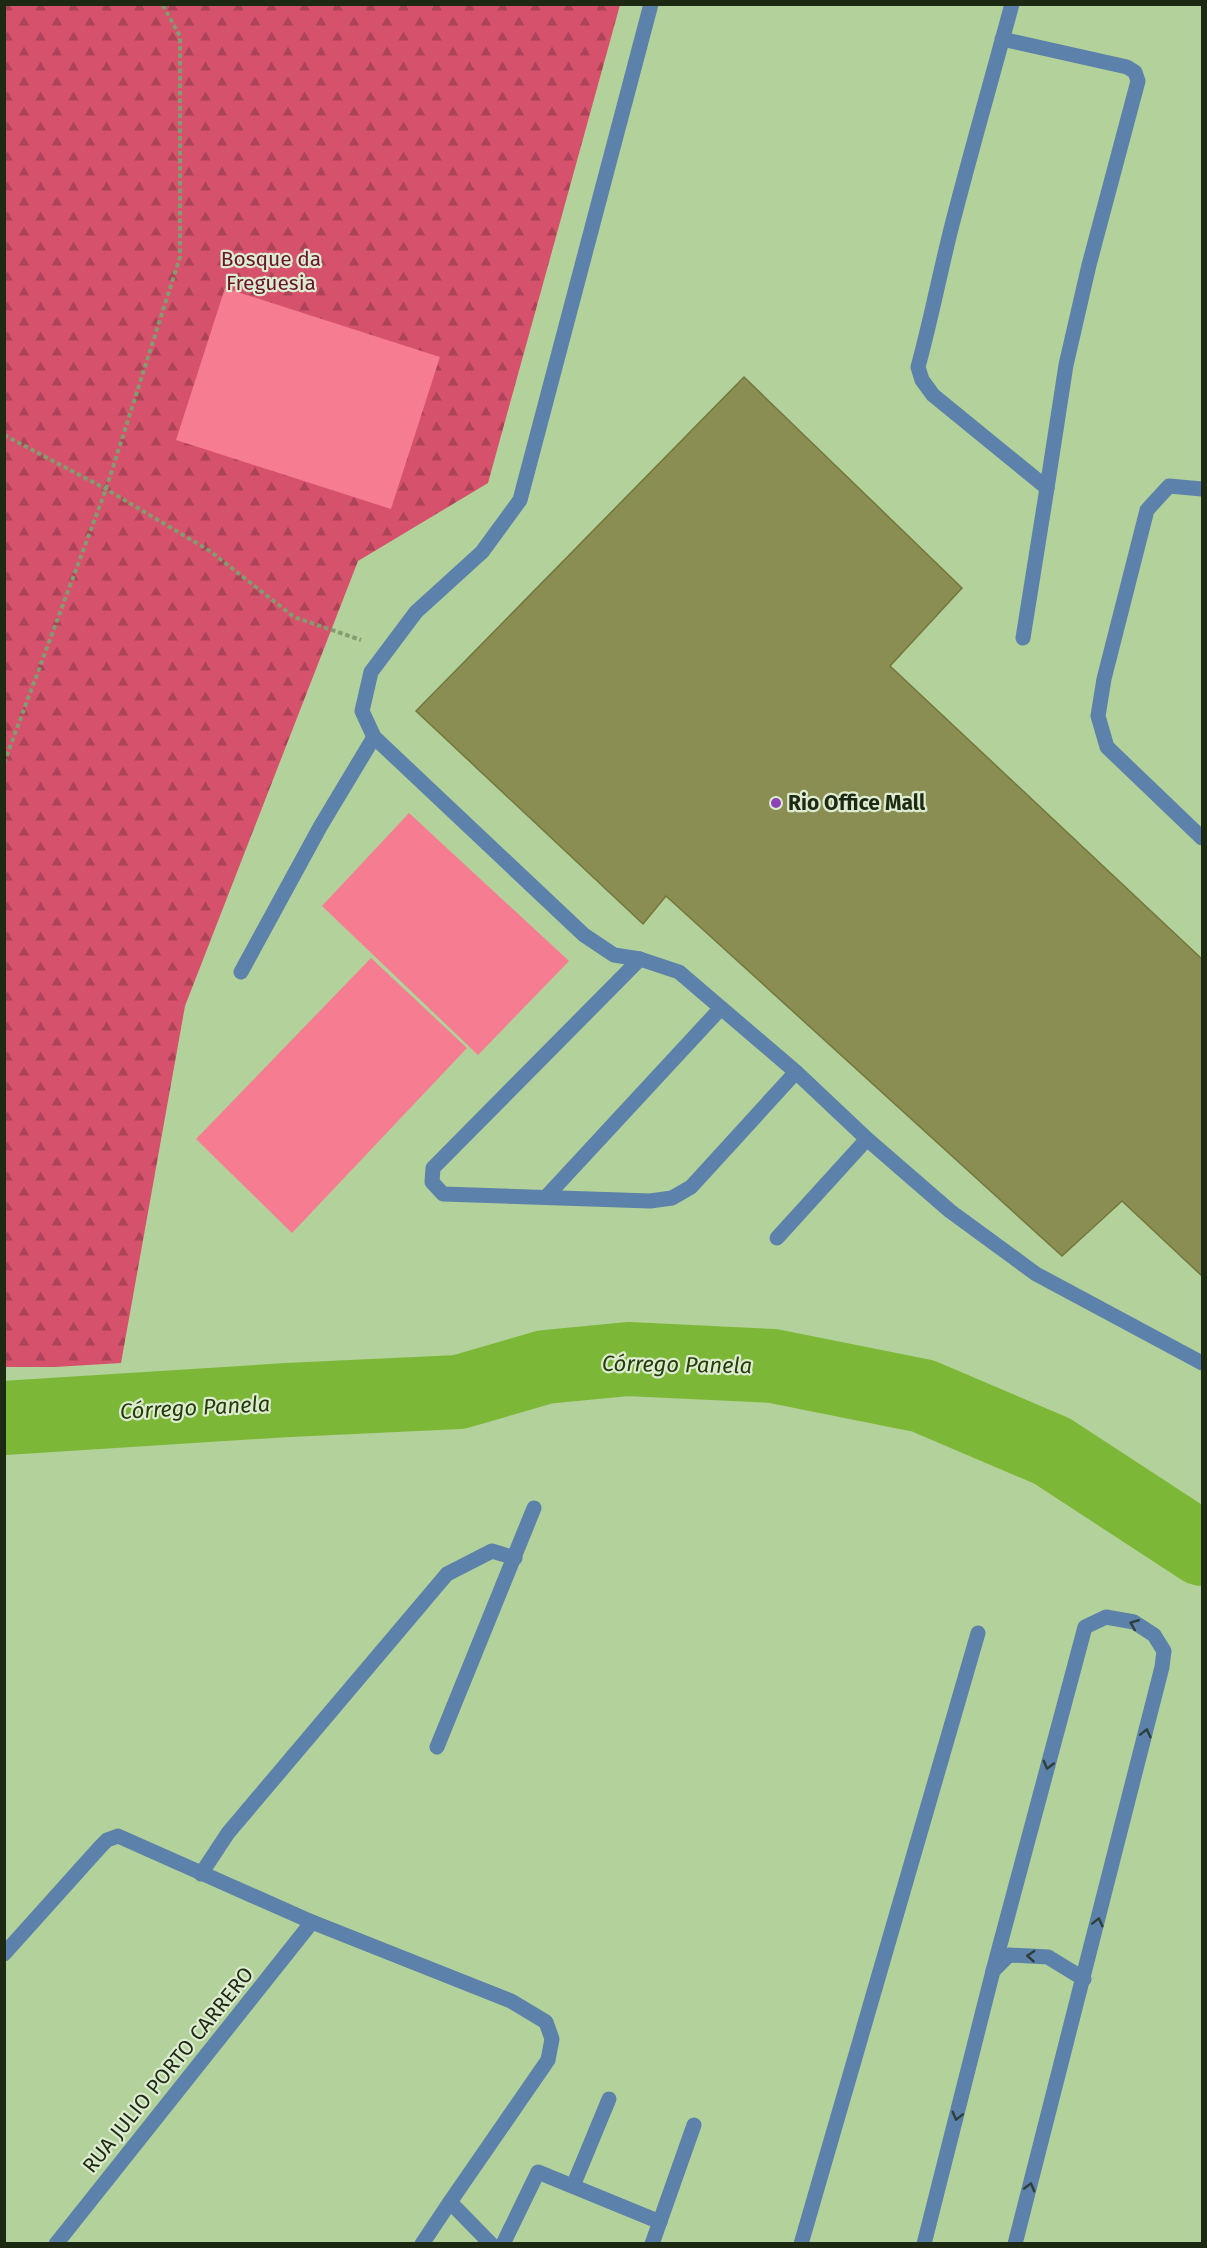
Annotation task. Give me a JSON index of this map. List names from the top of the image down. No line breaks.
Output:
{"streets":{"street":["RUA JULIO PORTO CARRERO"]},"water":["Córrego Panela"],"parks":["Bosque da Freguesia"],"places":["Rio Office Mall"]}
